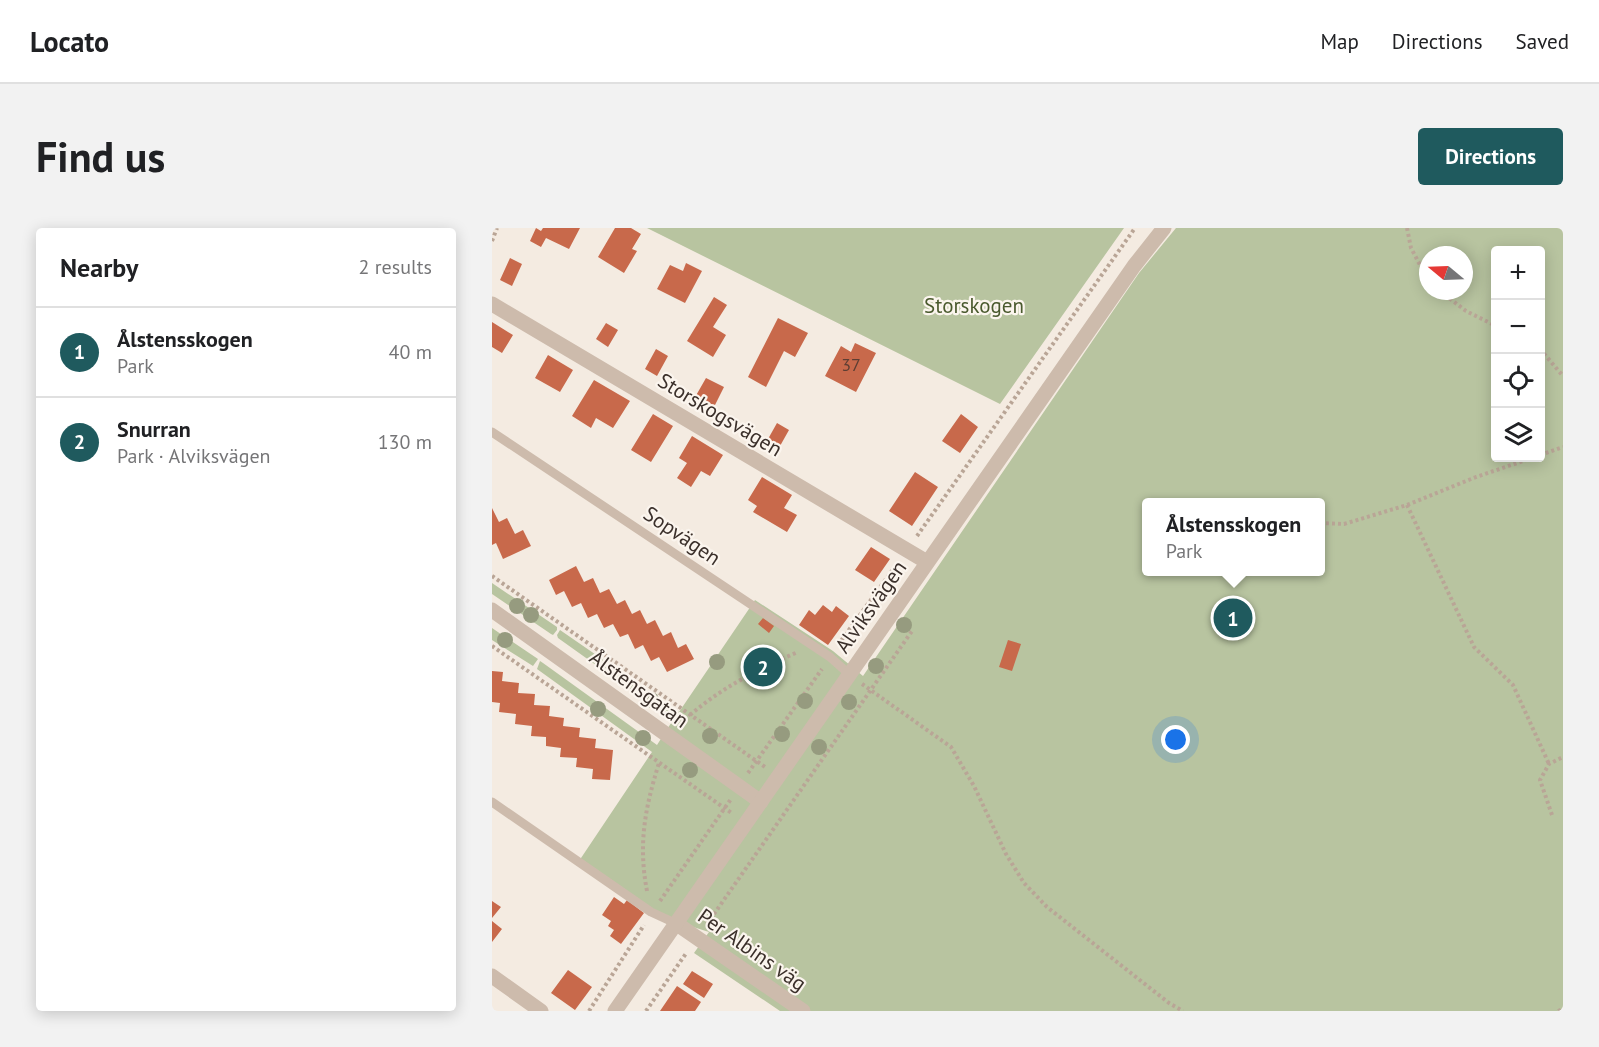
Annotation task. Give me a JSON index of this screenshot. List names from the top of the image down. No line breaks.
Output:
{"streets":{"street":["Storskogsvägen","Alviksvägen","Ålstensgatan","Per Albins väg"],"lane":["Sopvägen"]},"crossings":[["Storskogsvägen","Alviksvägen"],["Sopvägen","Alviksvägen"],["Alviksvägen","Ålstensgatan"],["Alviksvägen","Per Albins väg"]],"parks":["Storskogen"],"house_numbers":["37"],"north":"left","page":{"header":"Locato","nav":["Map","Directions","Saved"],"buttons":"Directions","title":"Find us","heading":["Nearby","2 results"],"map_buttons":["+","−"],"list":[{"mark":"1","name":"Ålstensskogen","note":"Park","value":"40 m"},{"mark":"2","name":"Snurran","note":"Park · Alviksvägen","value":"130 m"}],"popup":["Ålstensskogen","Park"],"pins":["1","2"]}}
